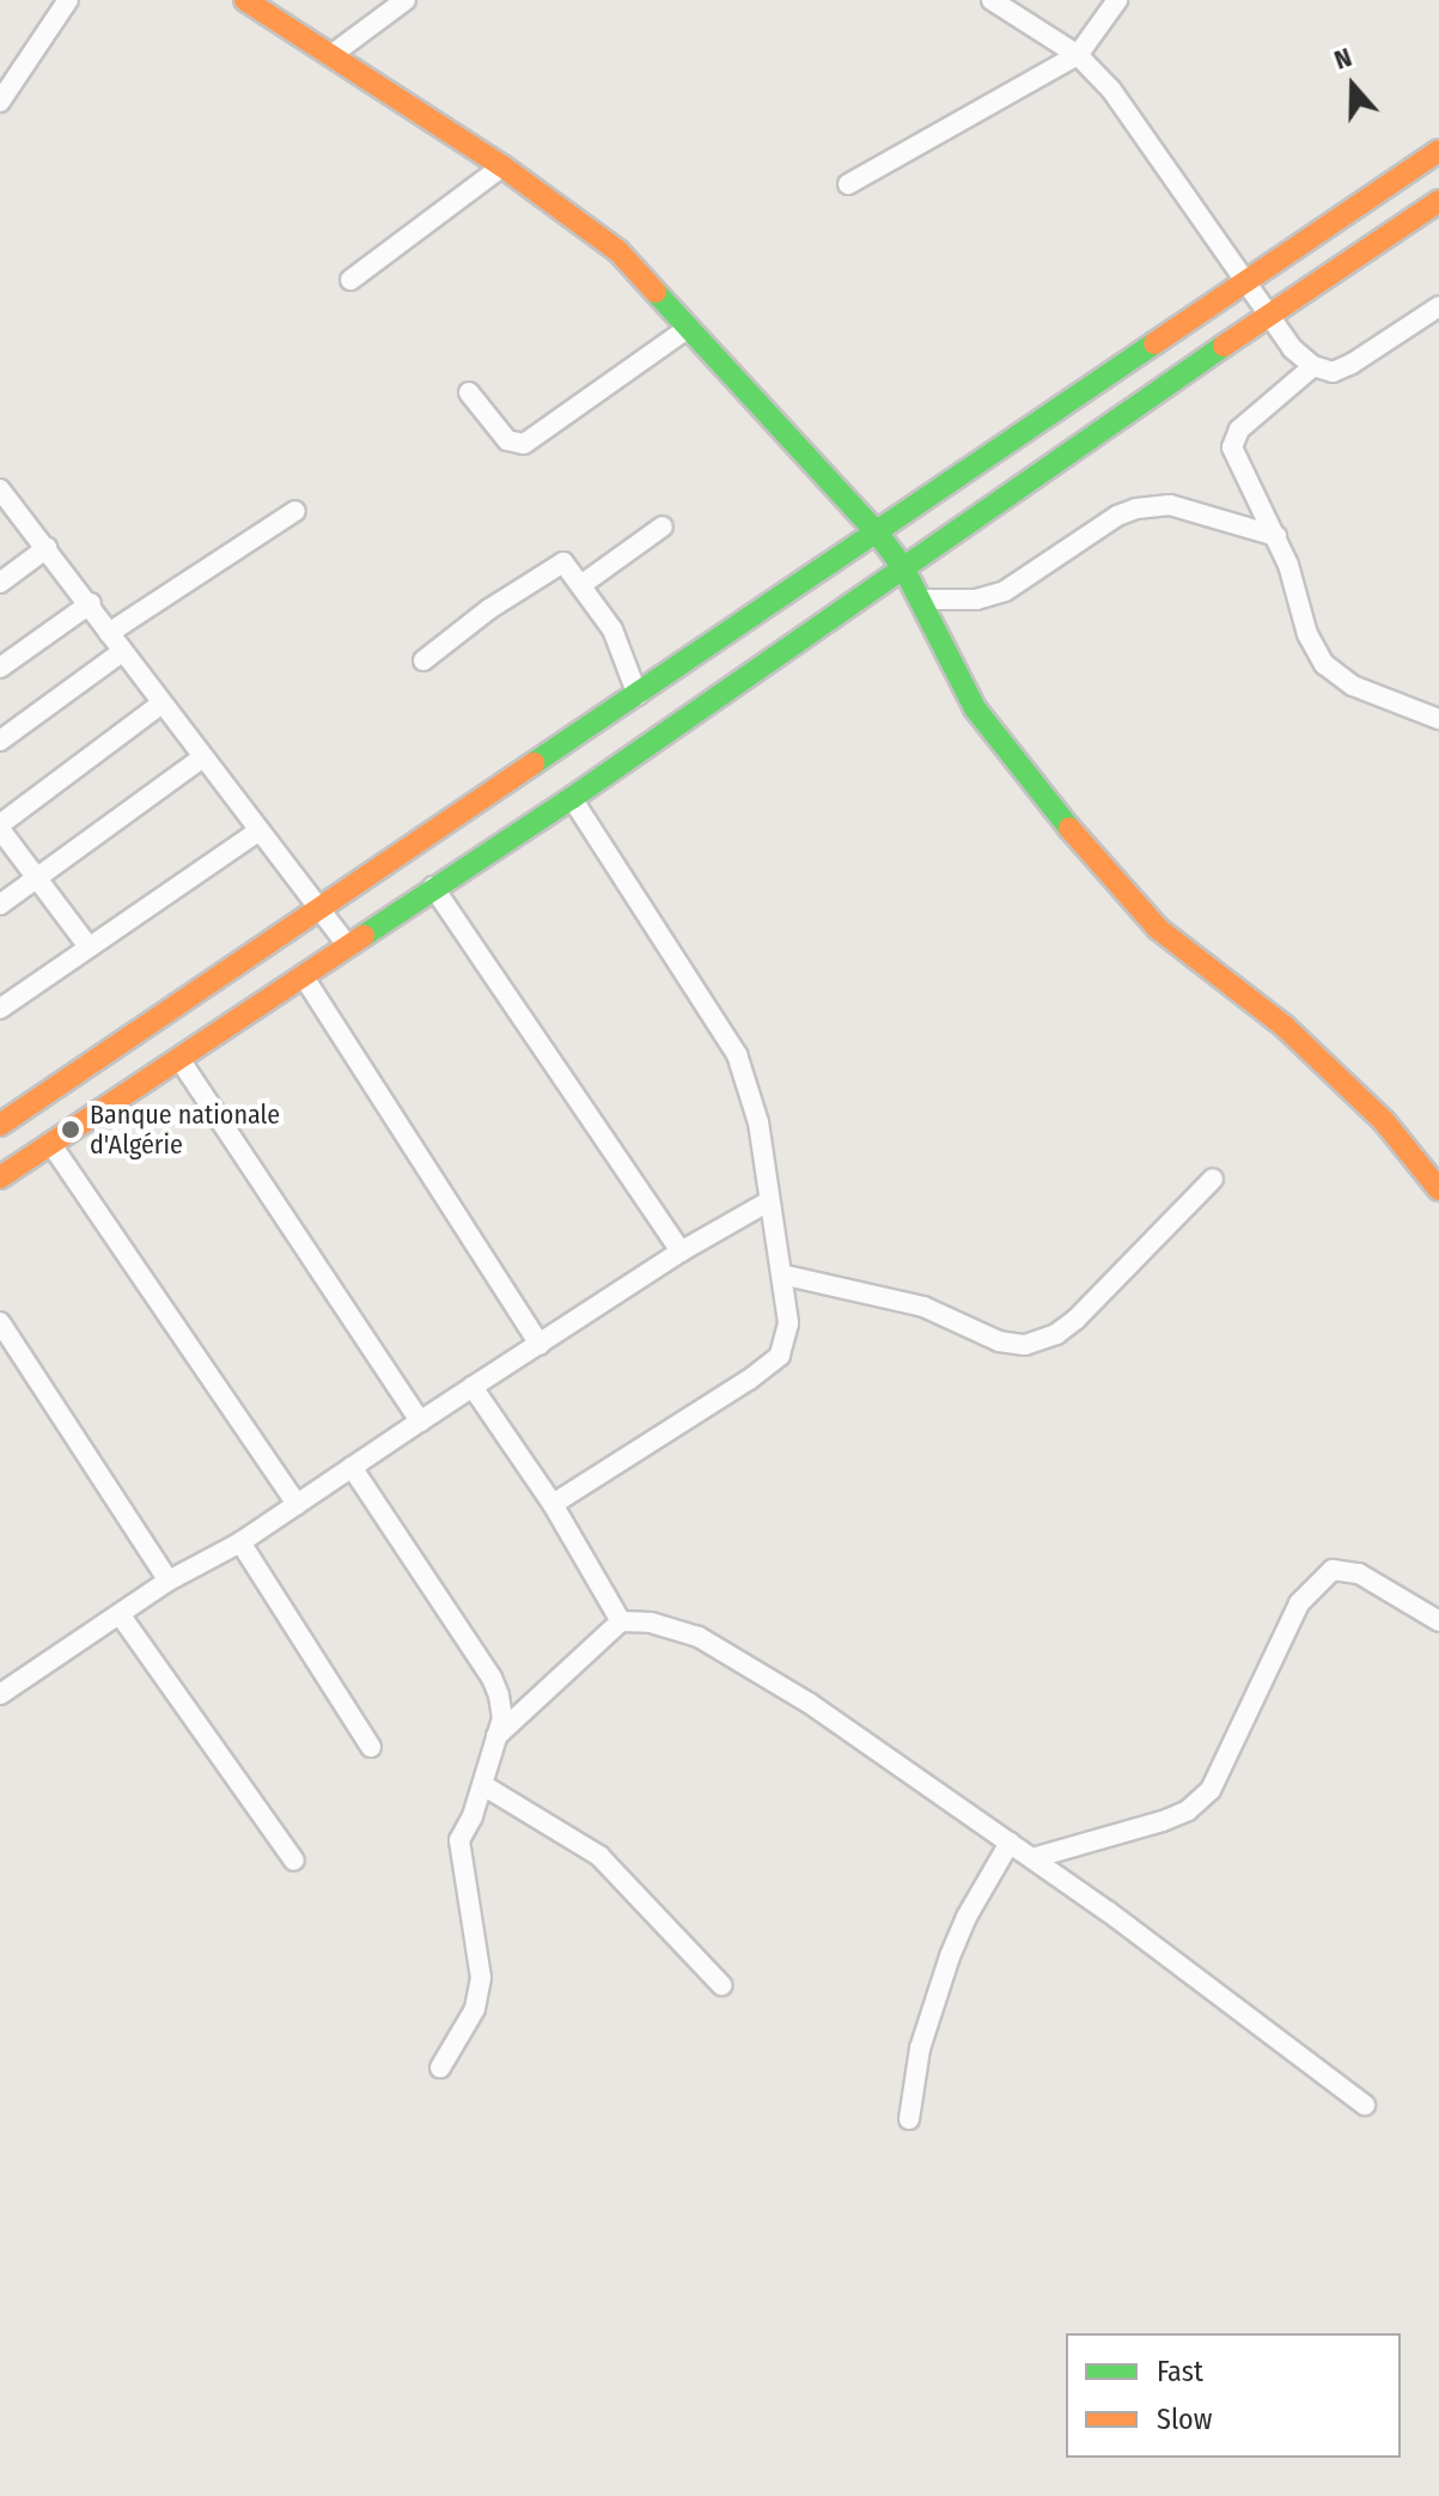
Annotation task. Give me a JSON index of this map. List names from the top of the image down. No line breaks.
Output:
{"places":["Banque nationale d'Algérie"],"legend":["Fast","Slow"],"north":"top"}
